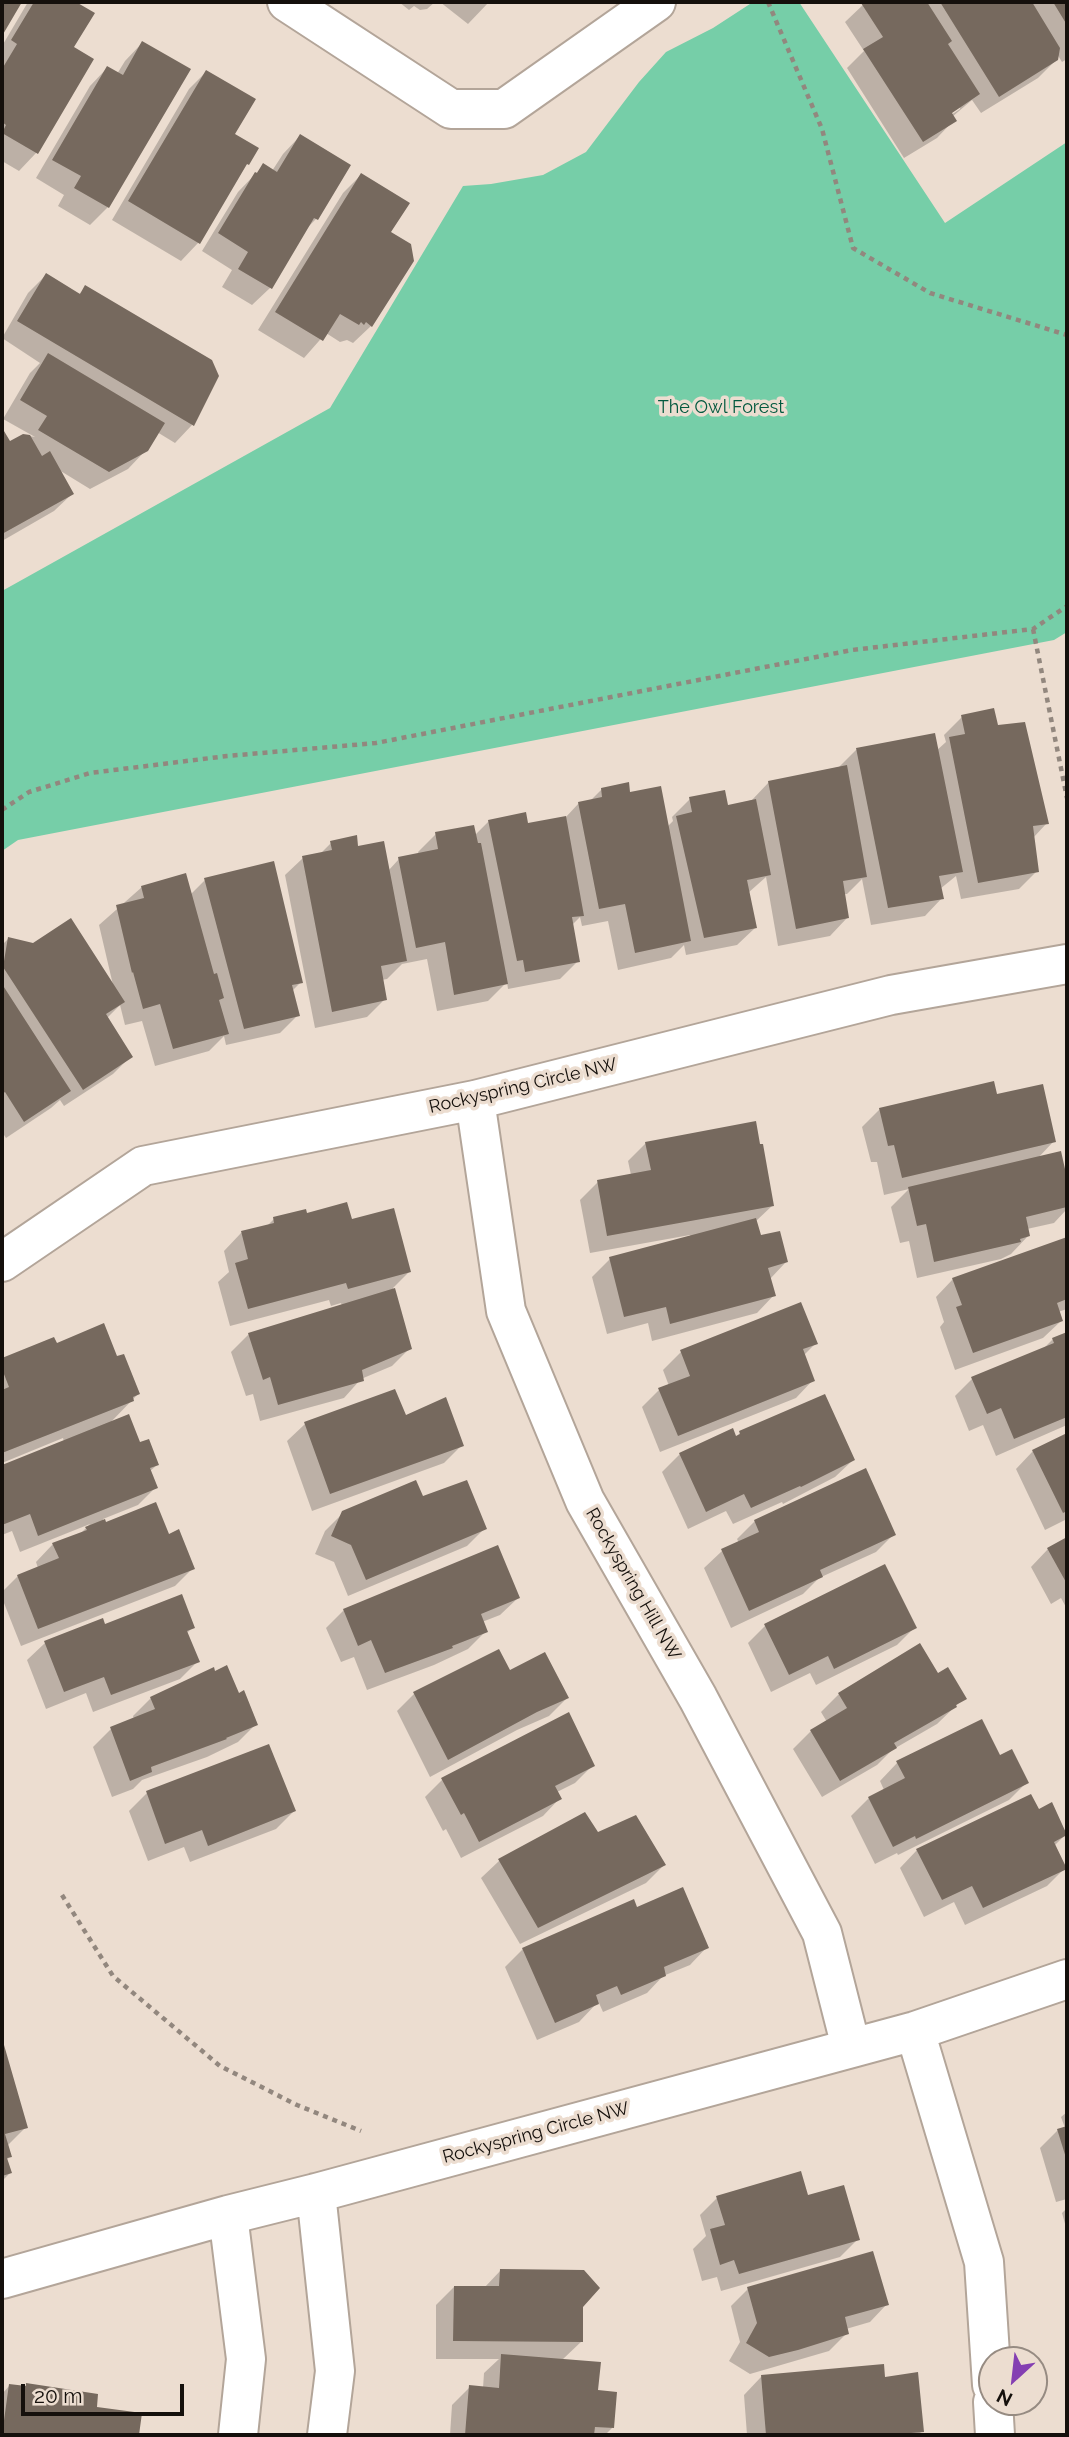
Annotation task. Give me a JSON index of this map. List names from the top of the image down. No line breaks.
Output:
{"streets":{"street":["Rockyspring Circle NW","Rockyspring Hill NW"]},"crossings":[["Rockyspring Circle NW","Rockyspring Hill NW"]],"parks":["The Owl Forest"],"scale_bar":"20 m","north":"bottom left"}
